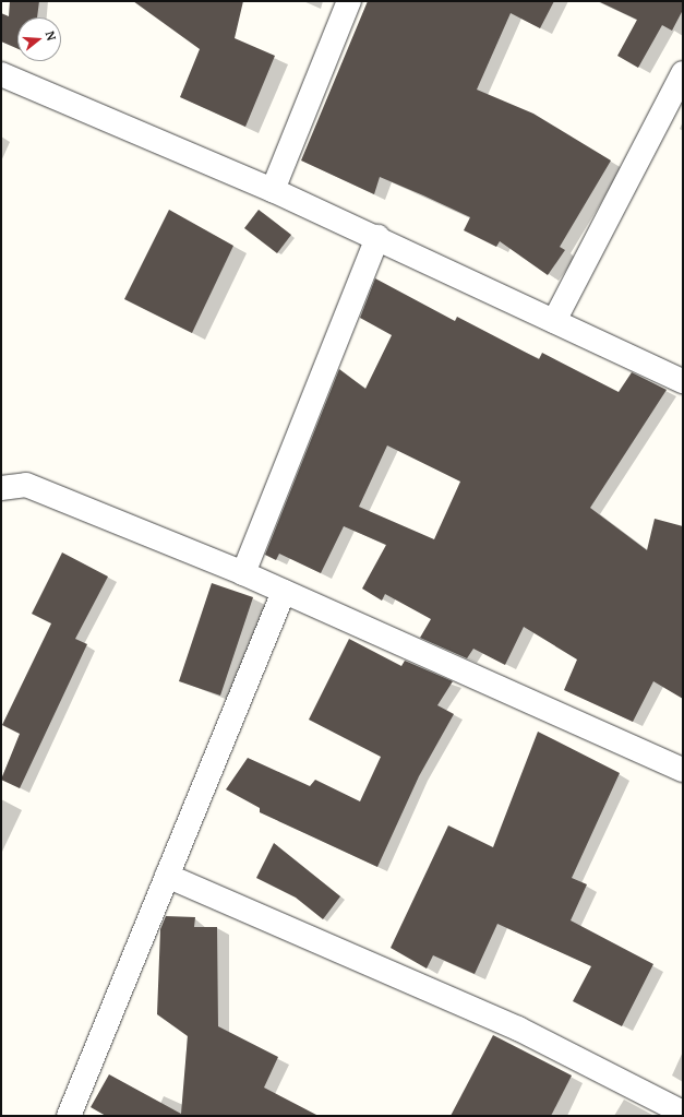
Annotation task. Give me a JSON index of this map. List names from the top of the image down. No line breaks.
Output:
{"north":"right"}
